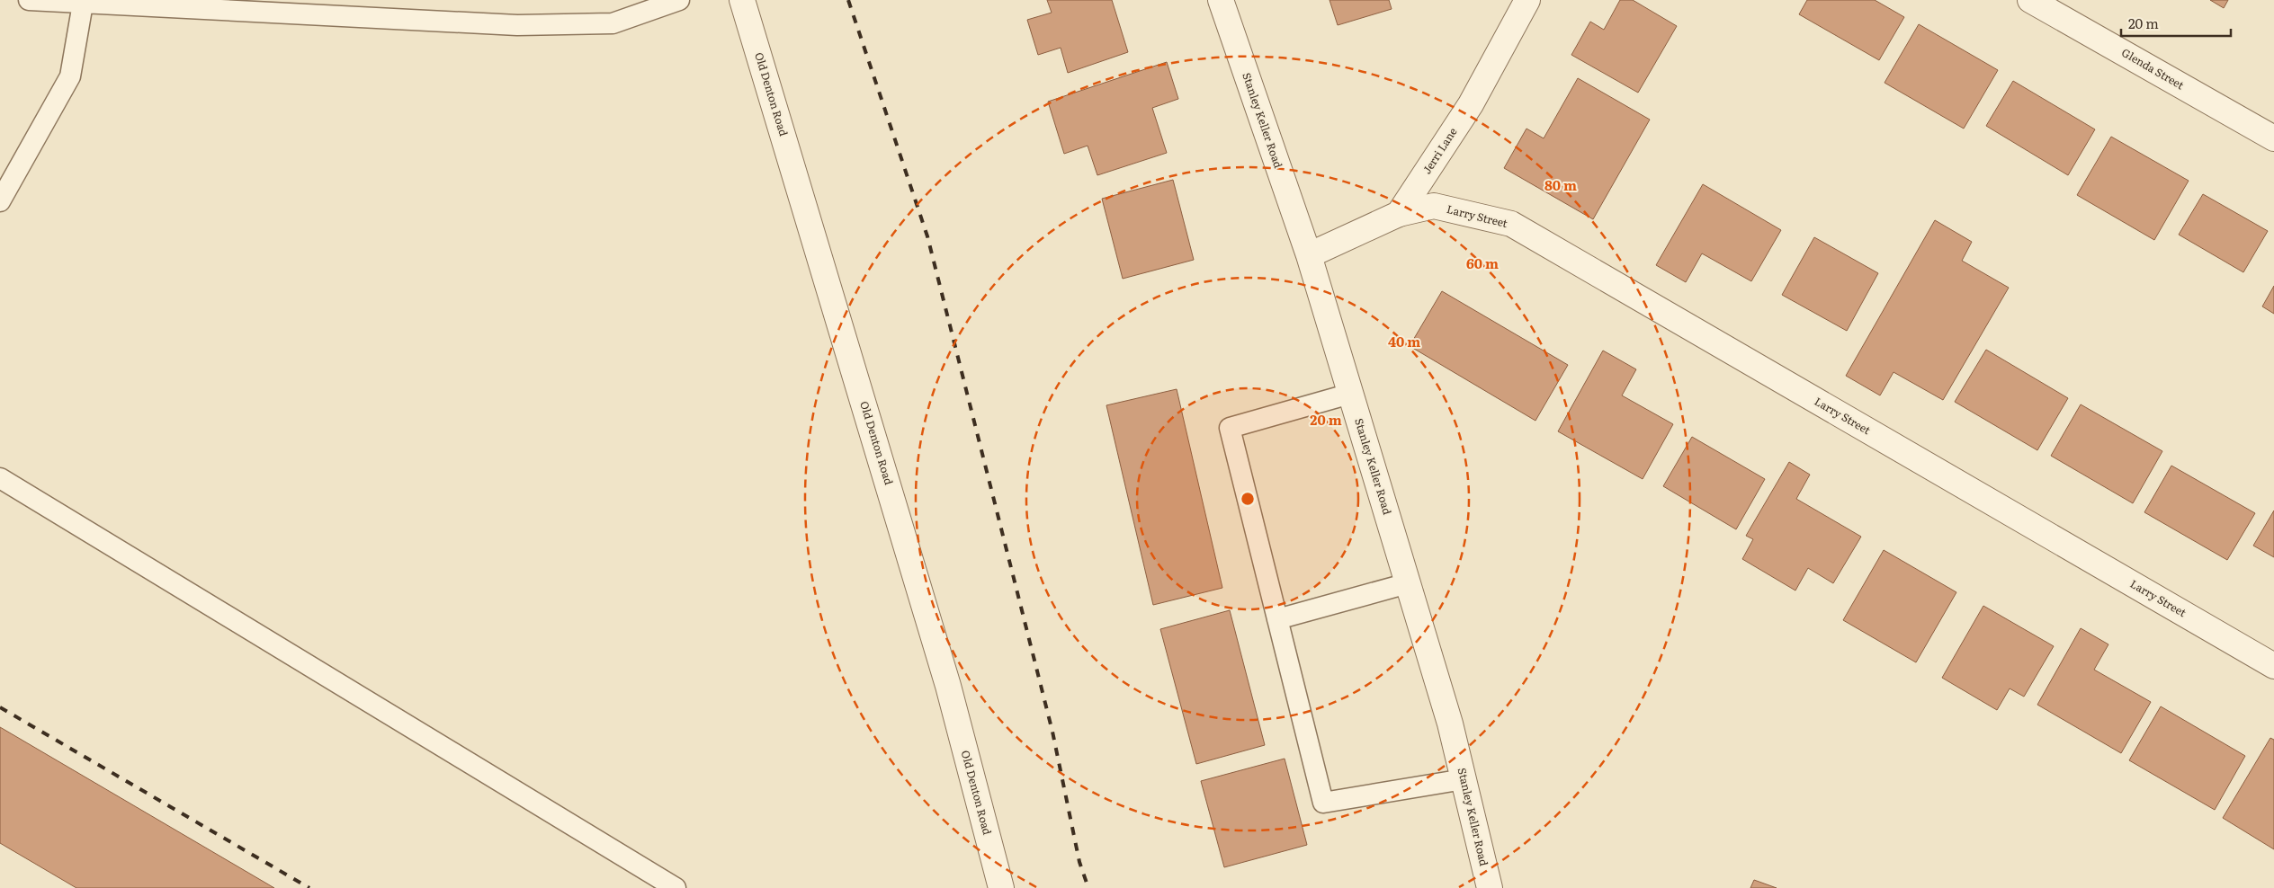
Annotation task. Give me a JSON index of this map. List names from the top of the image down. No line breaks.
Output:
{"streets":{"street":["Glenda Street","Old Denton Road","Stanley Keller Road","Jerri Lane","Larry Street"]},"crossings":[["Jerri Lane","Larry Street"]],"scale_bar":"20 m","rings":["80 m","60 m","40 m","20 m"]}
